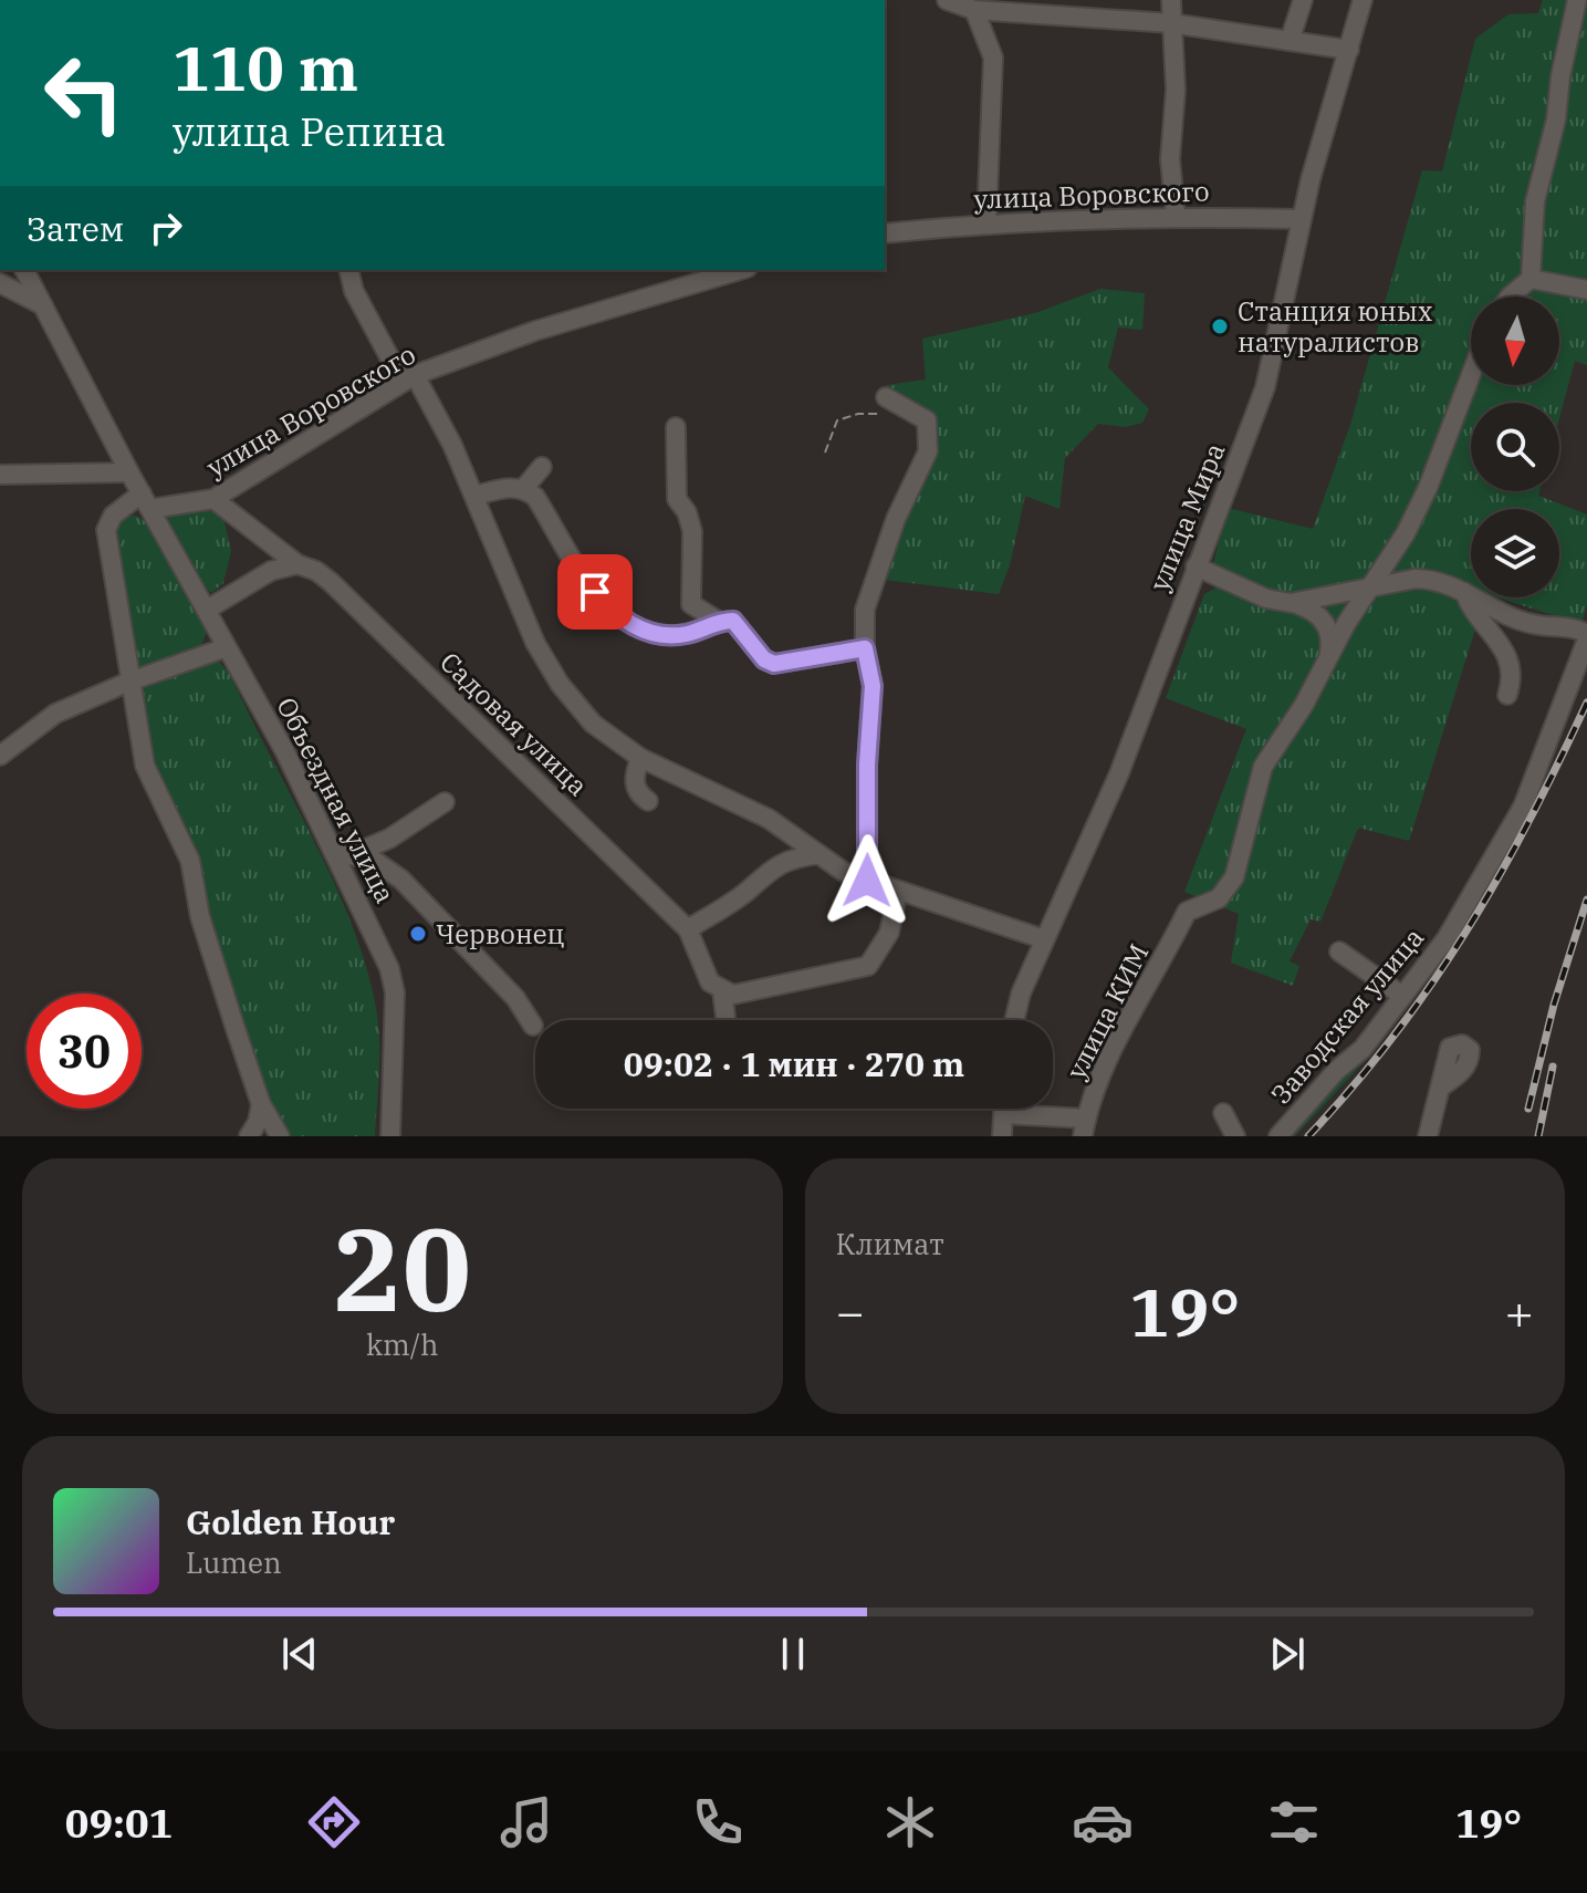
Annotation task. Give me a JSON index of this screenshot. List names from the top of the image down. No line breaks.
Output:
{"streets":{"street":["улица Воровского","улица Мира","Садовая улица","Объездная улица","улица КИМ","Заводская улица"]},"crossings":[["улица Воровского","улица Мира"],["улица Воровского","Садовая улица"],["улица Воровского","Объездная улица"]],"places":["Станция юных натуралистов","Червонец"],"north":"bottom","page":{"turn":["110 m","улица Репина"],"then":"Затем","limit":"30","trip":"09:02 · 1 мин · 270 m","tile":[["20","km/h"],"Климат"],"heat":["−","19°","+"],"song":["Golden Hour","Lumen"],"tabs":["09:01","19°"]}}
